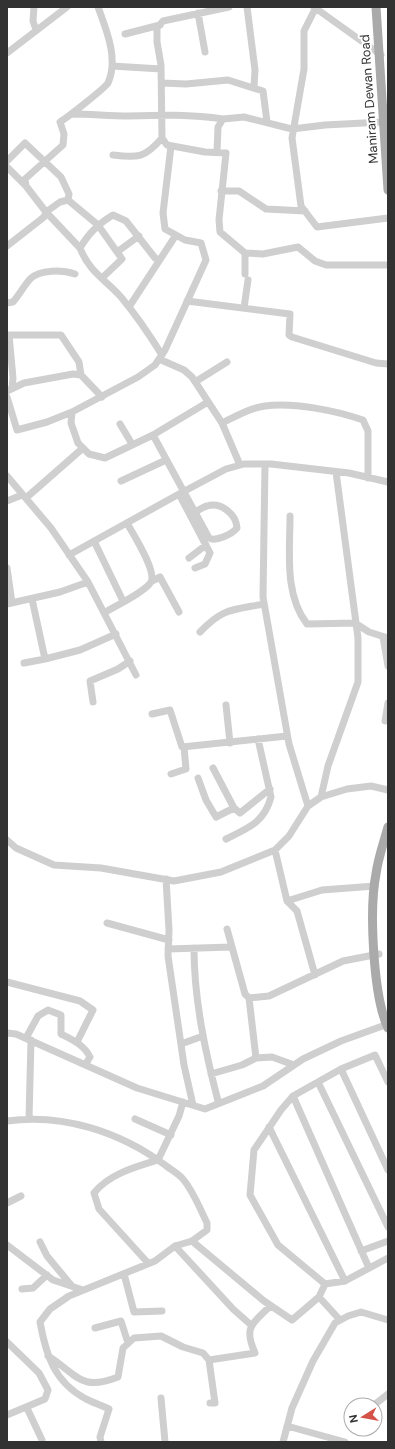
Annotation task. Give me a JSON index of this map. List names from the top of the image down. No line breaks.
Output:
{"streets":{"main road":["Maniram Dewan Road"]},"north":"left"}
